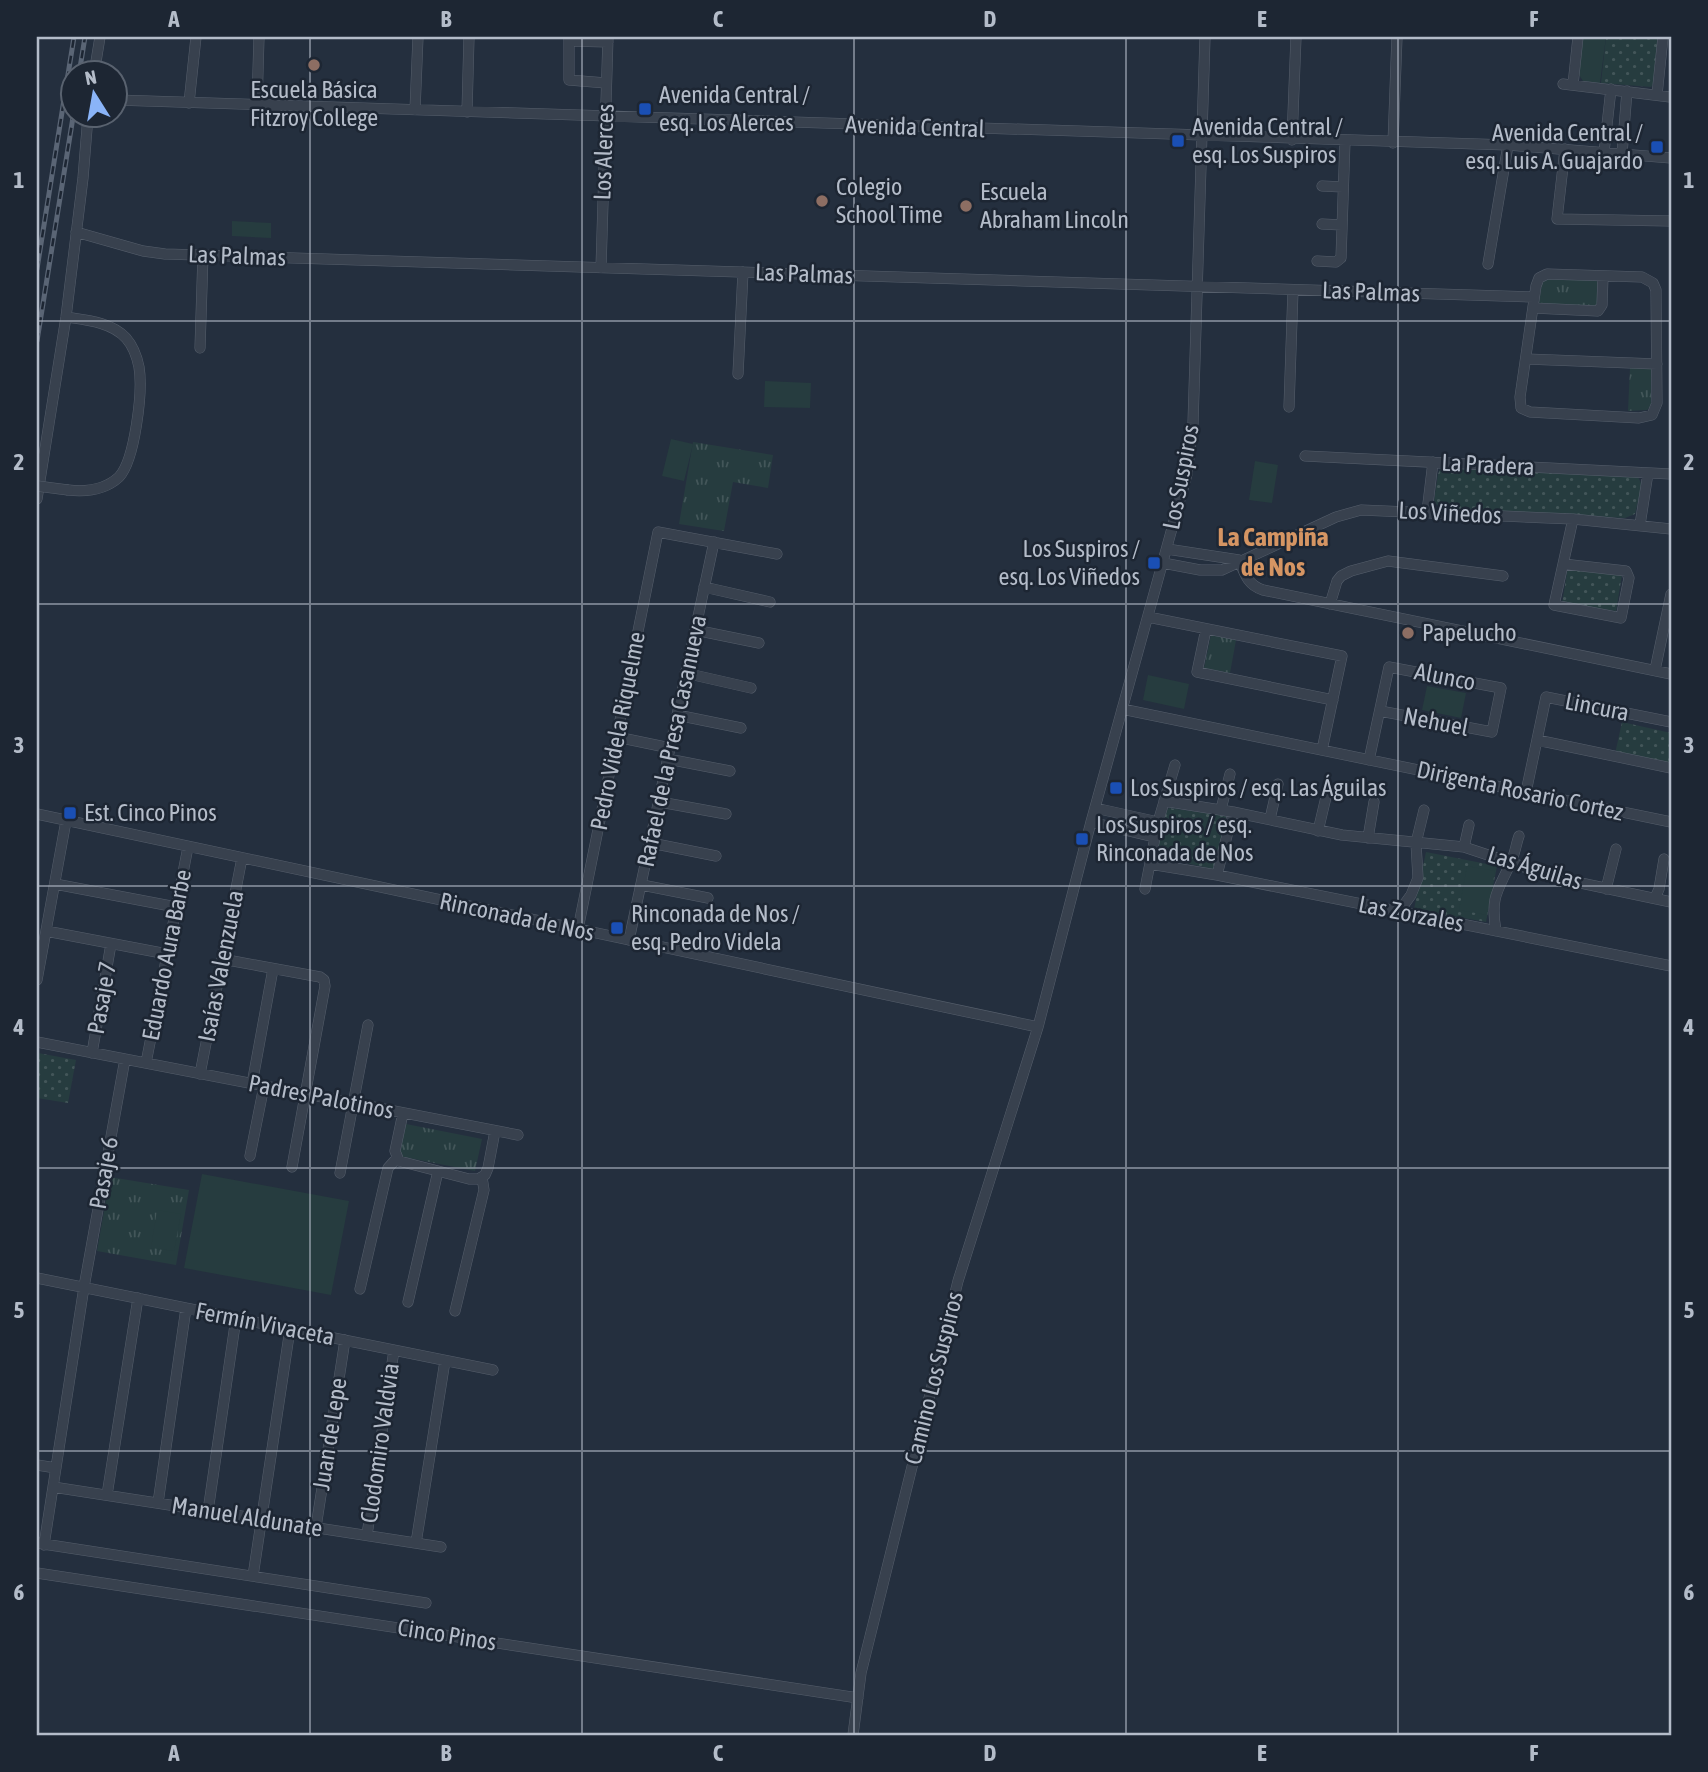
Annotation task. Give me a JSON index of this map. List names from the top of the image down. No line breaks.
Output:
{"streets":{"street":["Avenida Central","Los Alerces","Las Palmas","La Pradera","Los Suspiros","Los Viñedos","Alunco","Lincura","Nehuel","Pedro Videla Riquelme","Rafael de la Presa Casanueva","Dirigenta Rosario Cortez","Las Águilas","Las Zorzales","Rinconada de Nos","Eduardo Aura Barbe","Isaías Valenzuela","Pasaje 7","Padres Palotinos","Pasaje 6","Fermín Vivaceta","Camino Los Suspiros","Juan de Lepe","Clodomiro Valdvia","Manuel Aldunate","Cinco Pinos"]},"crossings":[["Avenida Central","Los Alerces"],["Avenida Central","Los Suspiros"],["Los Alerces","Las Palmas"],["Las Palmas","Los Suspiros"],["Los Suspiros","Los Viñedos"],["Los Suspiros","Dirigenta Rosario Cortez"],["Los Suspiros","Rinconada de Nos"],["Los Suspiros","Camino Los Suspiros"],["Alunco","Nehuel"],["Pedro Videla Riquelme","Rafael de la Presa Casanueva"],["Pedro Videla Riquelme","Rinconada de Nos"],["Rafael de la Presa Casanueva","Rinconada de Nos"],["Rinconada de Nos","Eduardo Aura Barbe"],["Rinconada de Nos","Isaías Valenzuela"],["Rinconada de Nos","Camino Los Suspiros"],["Eduardo Aura Barbe","Padres Palotinos"],["Isaías Valenzuela","Padres Palotinos"],["Pasaje 7","Padres Palotinos"],["Padres Palotinos","Pasaje 6"],["Pasaje 6","Fermín Vivaceta"],["Pasaje 6","Manuel Aldunate"],["Pasaje 6","Cinco Pinos"],["Fermín Vivaceta","Juan de Lepe"],["Fermín Vivaceta","Clodomiro Valdvia"],["Camino Los Suspiros","Cinco Pinos"],["Juan de Lepe","Manuel Aldunate"],["Clodomiro Valdvia","Manuel Aldunate"]],"districts":["La Campiña de Nos"],"places":{"other":["Escuela Básica Fitzroy College","Colegio School Time","Escuela Abraham Lincoln","Papelucho"],"transit":["Avenida Central / esq. Los Alerces","Avenida Central / esq. Los Suspiros","Avenida Central / esq. Luis A. Guajardo","Los Suspiros / esq. Los Viñedos","Los Suspiros / esq. Las Águilas","Est. Cinco Pinos","Los Suspiros / esq. Rinconada de Nos","Rinconada de Nos / esq. Pedro Videla"]},"north":"top","grid":{"columns":["A","B","C","D","E","F"],"rows":["1","2","3","4","5","6"]}}
